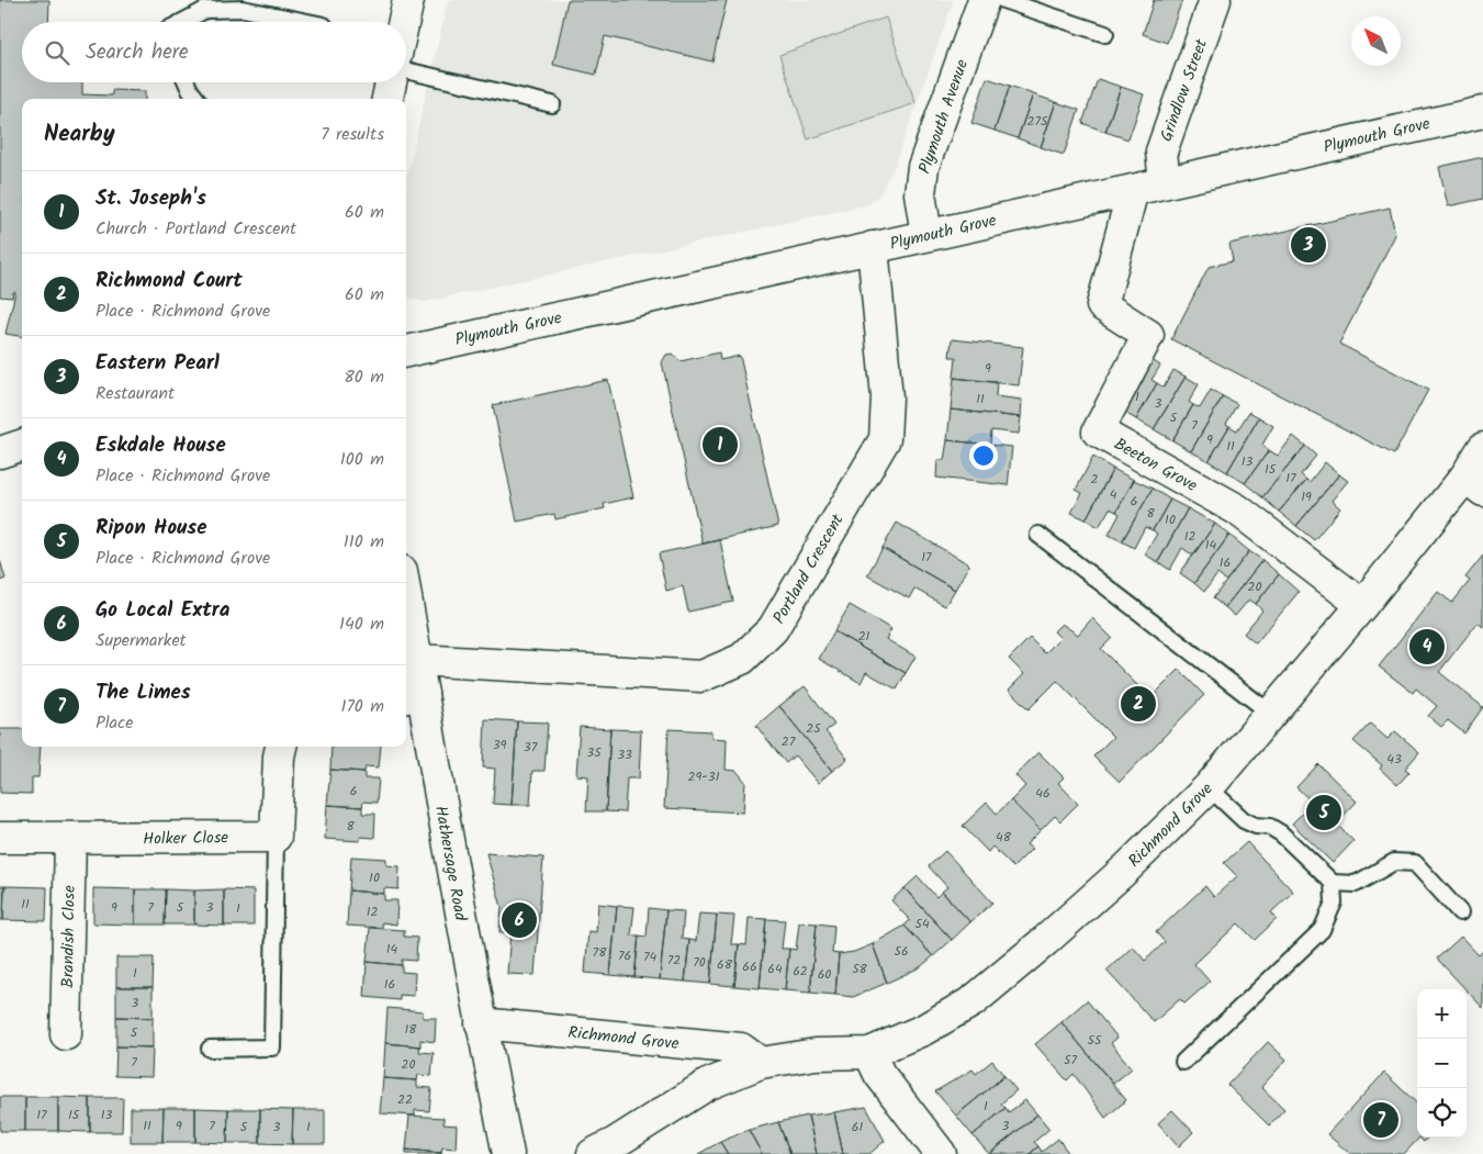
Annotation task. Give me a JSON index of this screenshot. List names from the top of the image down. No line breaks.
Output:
{"streets":{"street":["Grindlow Street","Plymouth Avenue","Plymouth Grove","Beeton Grove","Portland Crescent","Richmond Grove","Holker Close","Hathersage Road","Brandish Close"]},"crossings":[["Grindlow Street","Plymouth Grove"],["Plymouth Avenue","Plymouth Grove"],["Plymouth Grove","Beeton Grove"],["Plymouth Grove","Portland Crescent"],["Beeton Grove","Richmond Grove"],["Portland Crescent","Hathersage Road"],["Richmond Grove","Hathersage Road"],["Holker Close","Brandish Close"]],"house_numbers":["275","9","1","11","3","5","7","9","11","13","15","17","2","4","19","6","8","10","12","14","17","16","20","21","25","27","39","37","35","33","43","29-31","6","46","8","48","10","11","9","7","5","3","1","12","54","14","56","78","76","74","72","70","68","66","64","58","62","1","60","16","3","18","5","55","57","7","20","22","1","17","15","13","11","9","7","3","5","3","1","61"],"north":"top left","page":{"search":"Search here","heading":["Nearby","7 results"],"list":[{"mark":"1","name":"St. Joseph's","note":"Church · Portland Crescent","value":"60 m"},{"mark":"2","name":"Richmond Court","note":"Place · Richmond Grove","value":"60 m"},{"mark":"3","name":"Eastern Pearl","note":"Restaurant","value":"80 m"},{"mark":"4","name":"Eskdale House","note":"Place · Richmond Grove","value":"100 m"},{"mark":"5","name":"Ripon House","note":"Place · Richmond Grove","value":"110 m"},{"mark":"6","name":"Go Local Extra","note":"Supermarket","value":"140 m"},{"mark":"7","name":"The Limes","note":"Place","value":"170 m"}],"pins":["3","1","4","2","5","6","7"],"map_buttons":["+","−"]}}
